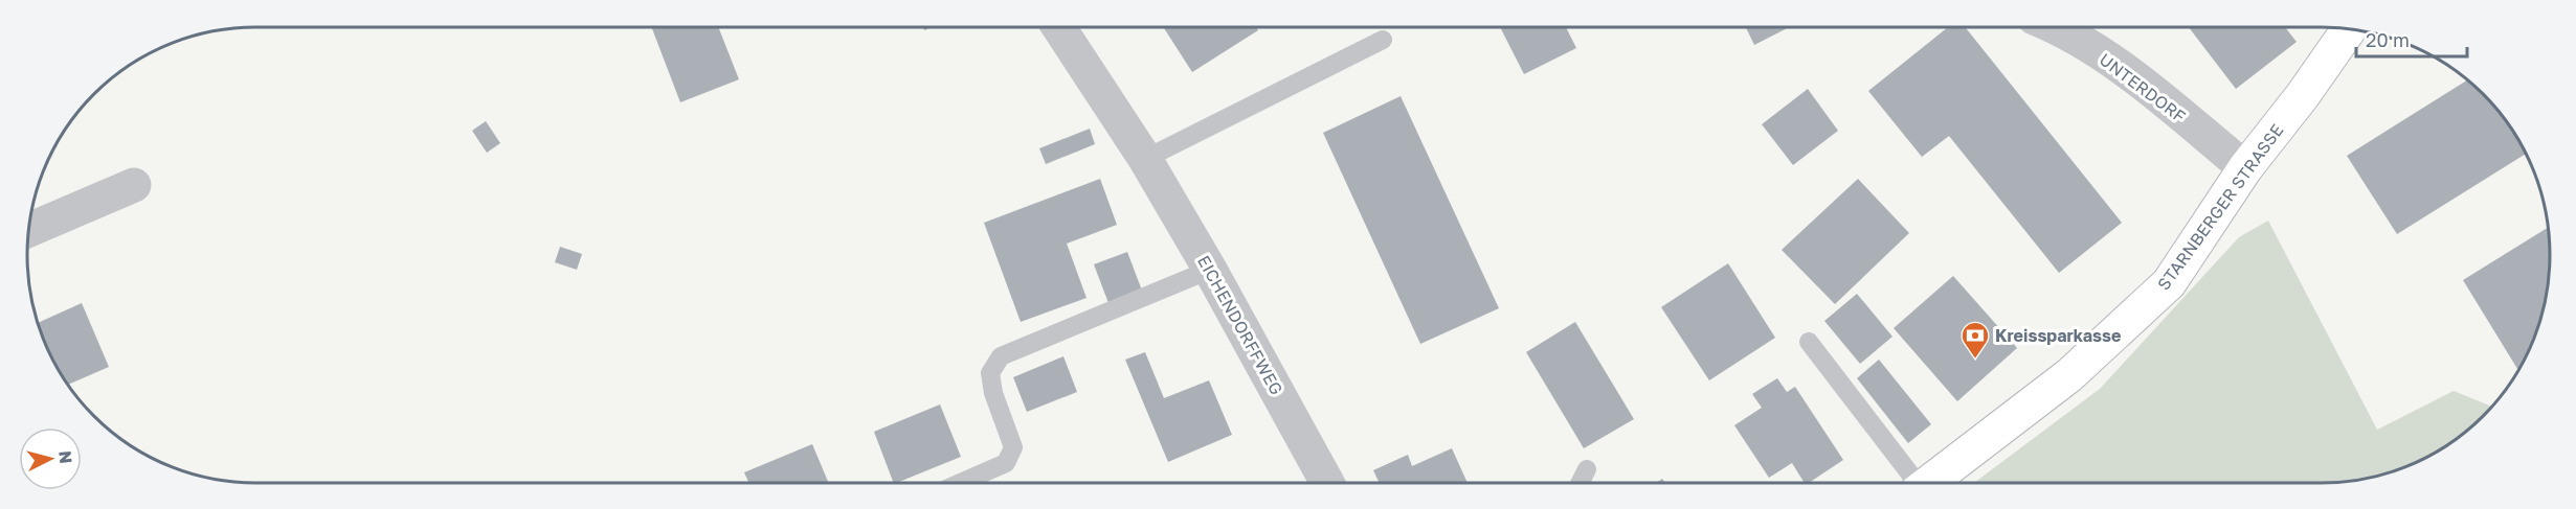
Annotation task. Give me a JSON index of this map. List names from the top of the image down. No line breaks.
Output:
{"streets":{"main road":["STARNBERGER STRASSE"],"street":["UNTERDORF","EICHENDORFFWEG"]},"crossings":[["UNTERDORF","STARNBERGER STRASSE"]],"places":{"bank":["Kreissparkasse"]},"scale_bar":"20 m","north":"right"}
